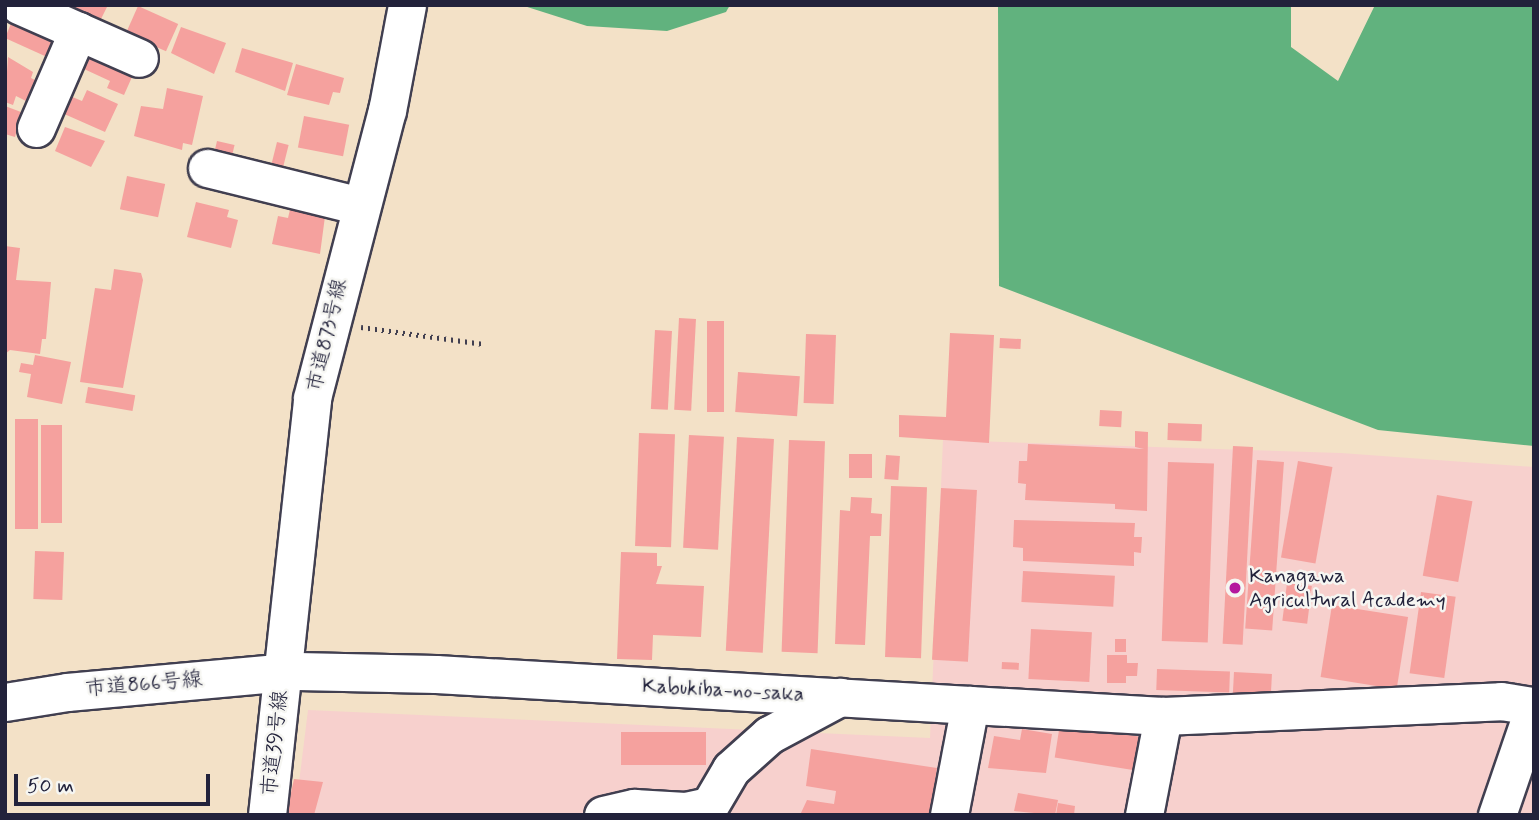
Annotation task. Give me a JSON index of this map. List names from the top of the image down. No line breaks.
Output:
{"streets":{"street":["市道873号線","市道866号線","Kabukiba-no-saka","市道39号線"]},"crossings":[["市道873号線","市道866号線"],["市道873号線","Kabukiba-no-saka"],["市道873号線","市道39号線"],["市道866号線","Kabukiba-no-saka"],["市道866号線","市道39号線"],["Kabukiba-no-saka","市道39号線"]],"places":["Kanagawa Agricultural Academy"],"scale_bar":"50 m"}
